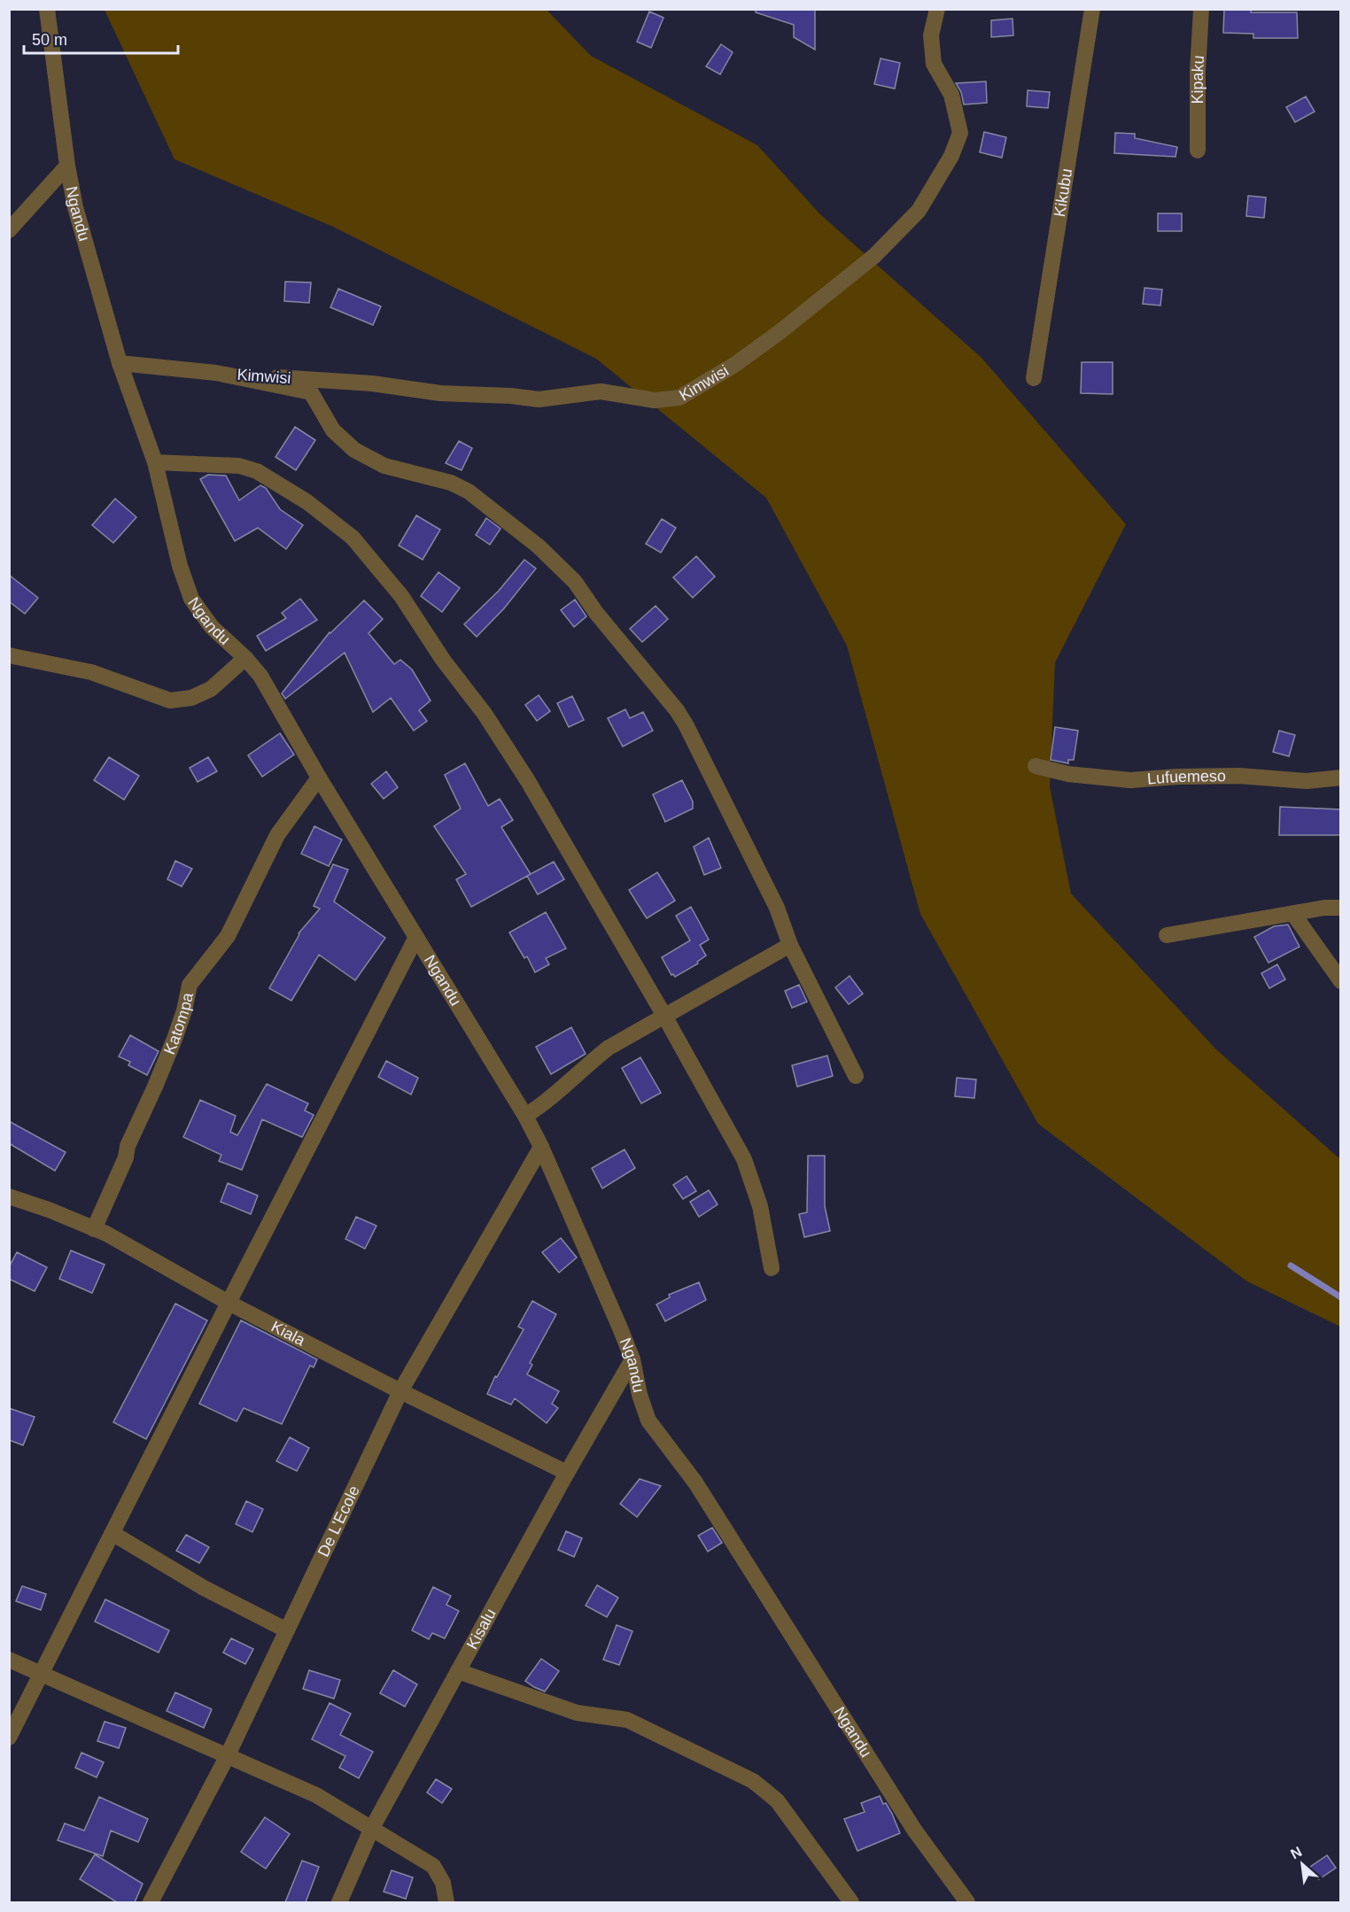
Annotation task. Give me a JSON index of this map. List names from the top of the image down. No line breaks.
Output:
{"streets":{"street":["Kipaku","Kikubu","Ngandu","Kimwisi","Lufuemeso","Katompa","Kiala","De L'Ecole","Kisalu"]},"crossings":[["Ngandu","Katompa"],["Ngandu","De L'Ecole"],["Ngandu","Kisalu"],["Katompa","Kiala"],["Kiala","De L'Ecole"],["Kiala","Kisalu"]],"scale_bar":"50 m","north":"top left"}
